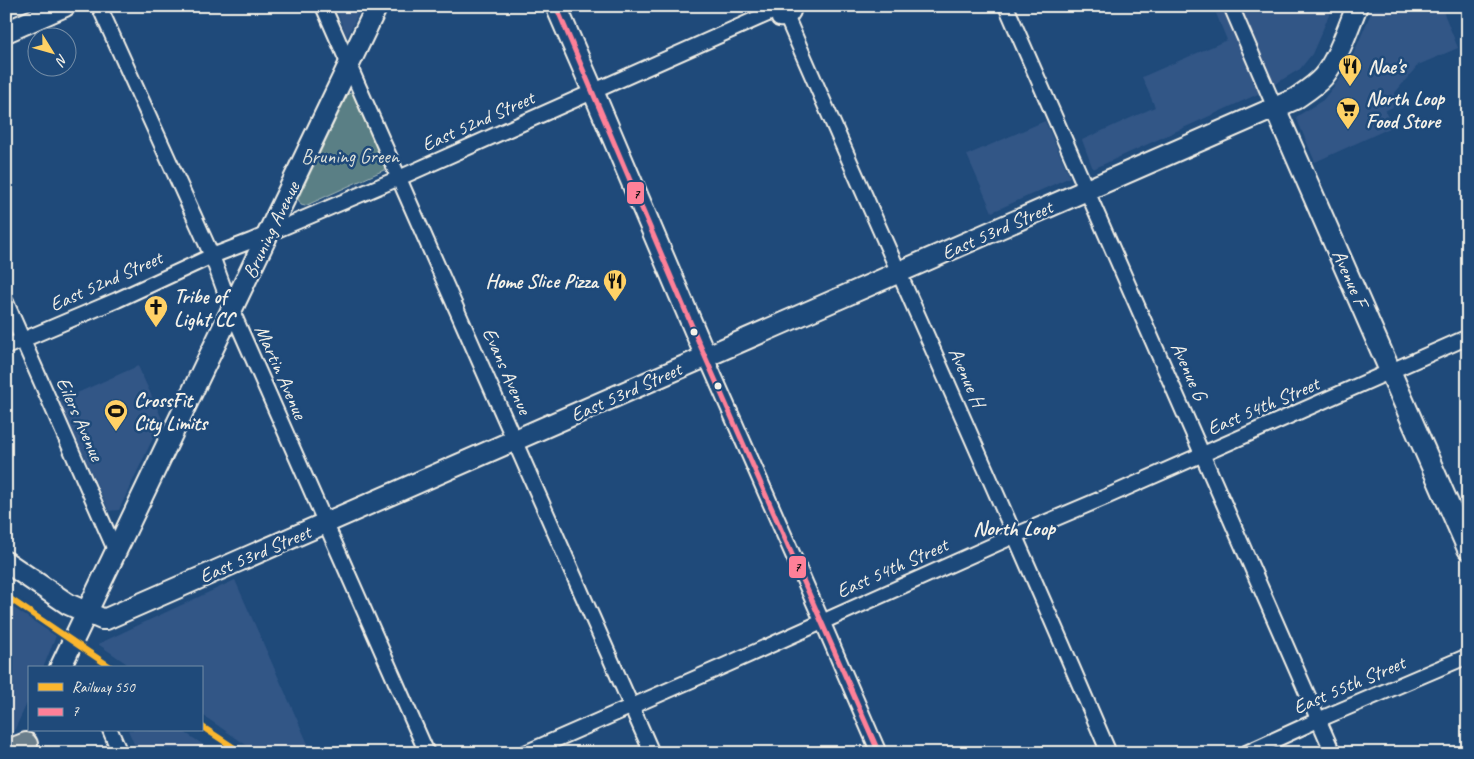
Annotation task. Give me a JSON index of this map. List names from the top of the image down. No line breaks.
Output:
{"streets":{"street":["East 52nd Street","Bruning Avenue","East 53rd Street","Avenue F","Evans Avenue","Avenue G","Martin Avenue","Avenue H","East 54th Street","Eilers Avenue","East 55th Street"]},"crossings":[["East 52nd Street","Bruning Avenue"],["East 52nd Street","Evans Avenue"],["East 52nd Street","Martin Avenue"],["East 52nd Street","Eilers Avenue"],["Bruning Avenue","East 53rd Street"],["Bruning Avenue","Evans Avenue"],["Bruning Avenue","Martin Avenue"],["Bruning Avenue","Eilers Avenue"],["East 53rd Street","Avenue F"],["East 53rd Street","Evans Avenue"],["East 53rd Street","Avenue G"],["East 53rd Street","Martin Avenue"],["East 53rd Street","Avenue H"],["Avenue F","East 54th Street"],["Evans Avenue","East 54th Street"],["Avenue G","East 54th Street"],["Avenue G","East 55th Street"],["Avenue H","East 54th Street"]],"districts":["North Loop"],"parks":["Bruning Green"],"places":{"restaurant":["Nae's","Home Slice Pizza"],"supermarket":["North Loop Food Store"],"church":["Tribe of Light CC"],"sports":["CrossFit City Limits"]},"lines":["transit line 7","rail line 550"],"legend":["Railway 550","7"],"north":"bottom right"}
